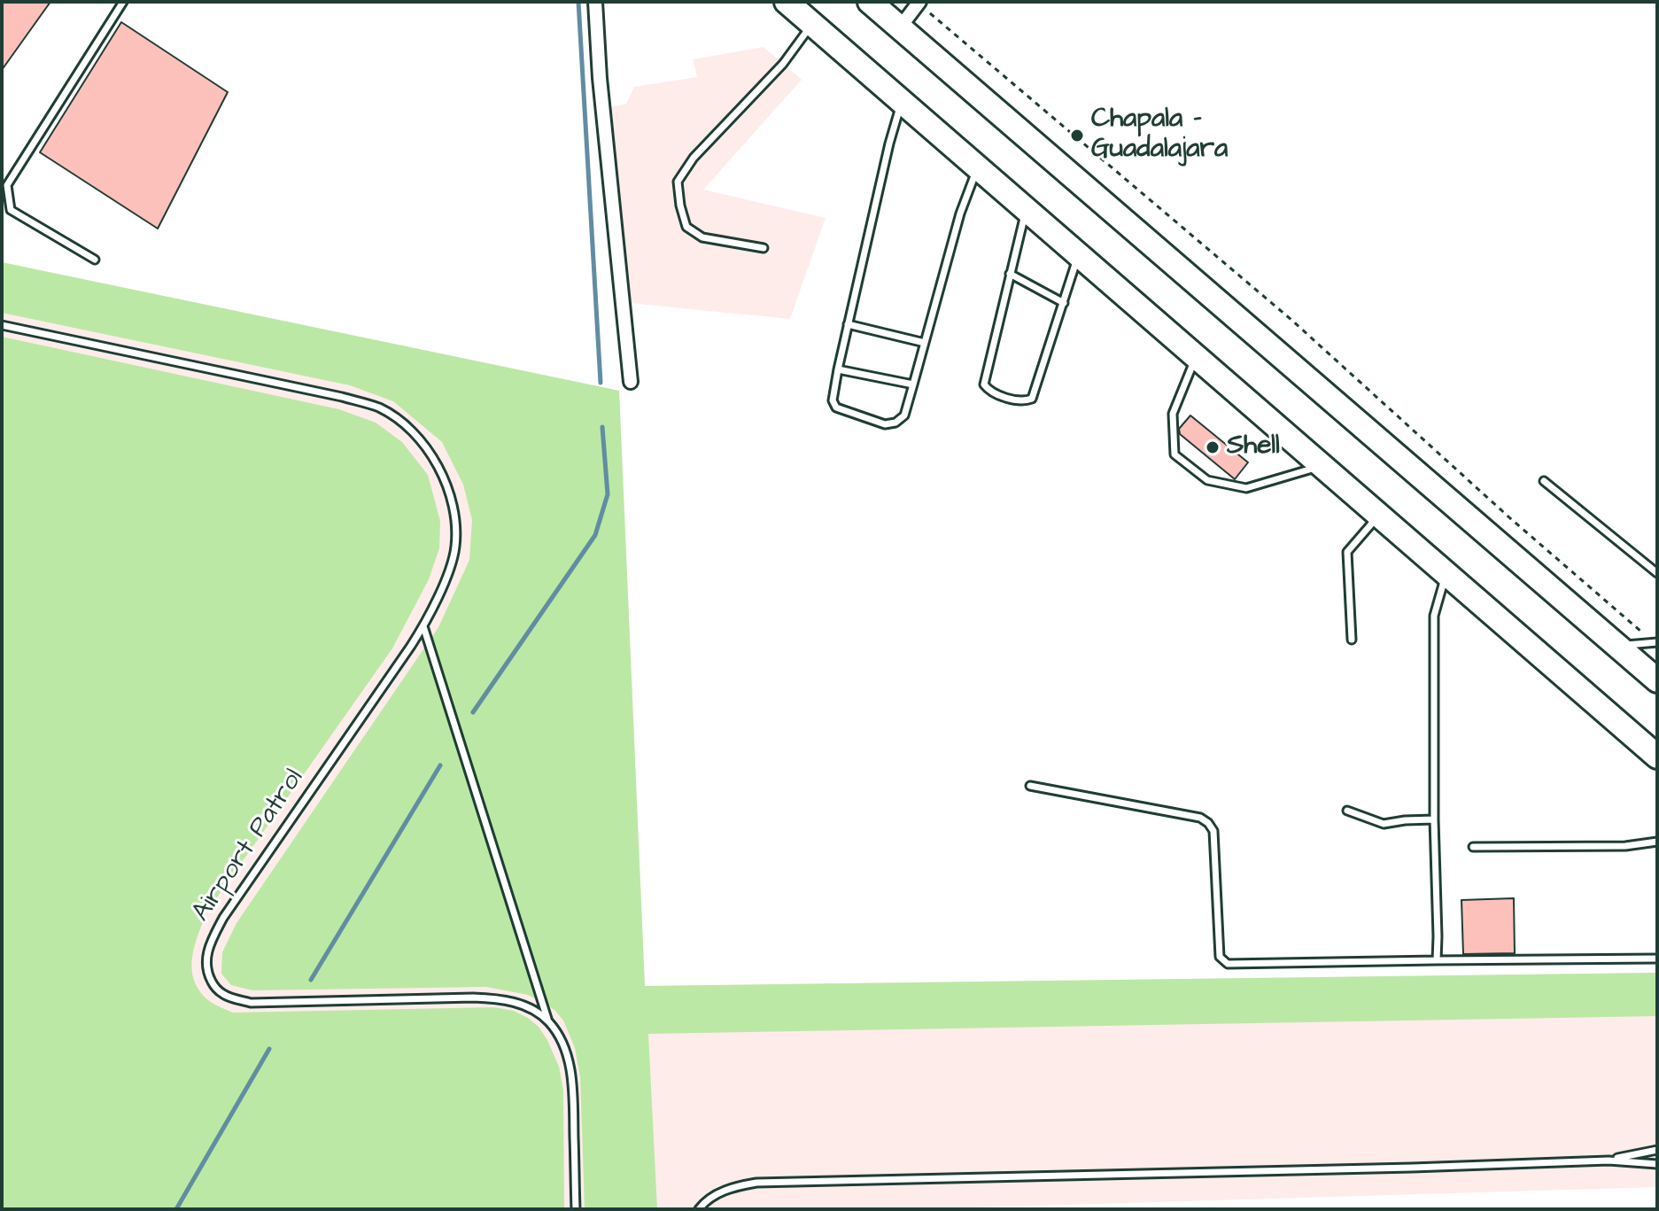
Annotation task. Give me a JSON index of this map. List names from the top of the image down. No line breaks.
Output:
{"streets":{"lane":["Airport Patrol"]},"places":["Chapala - Guadalajara","Shell"]}
